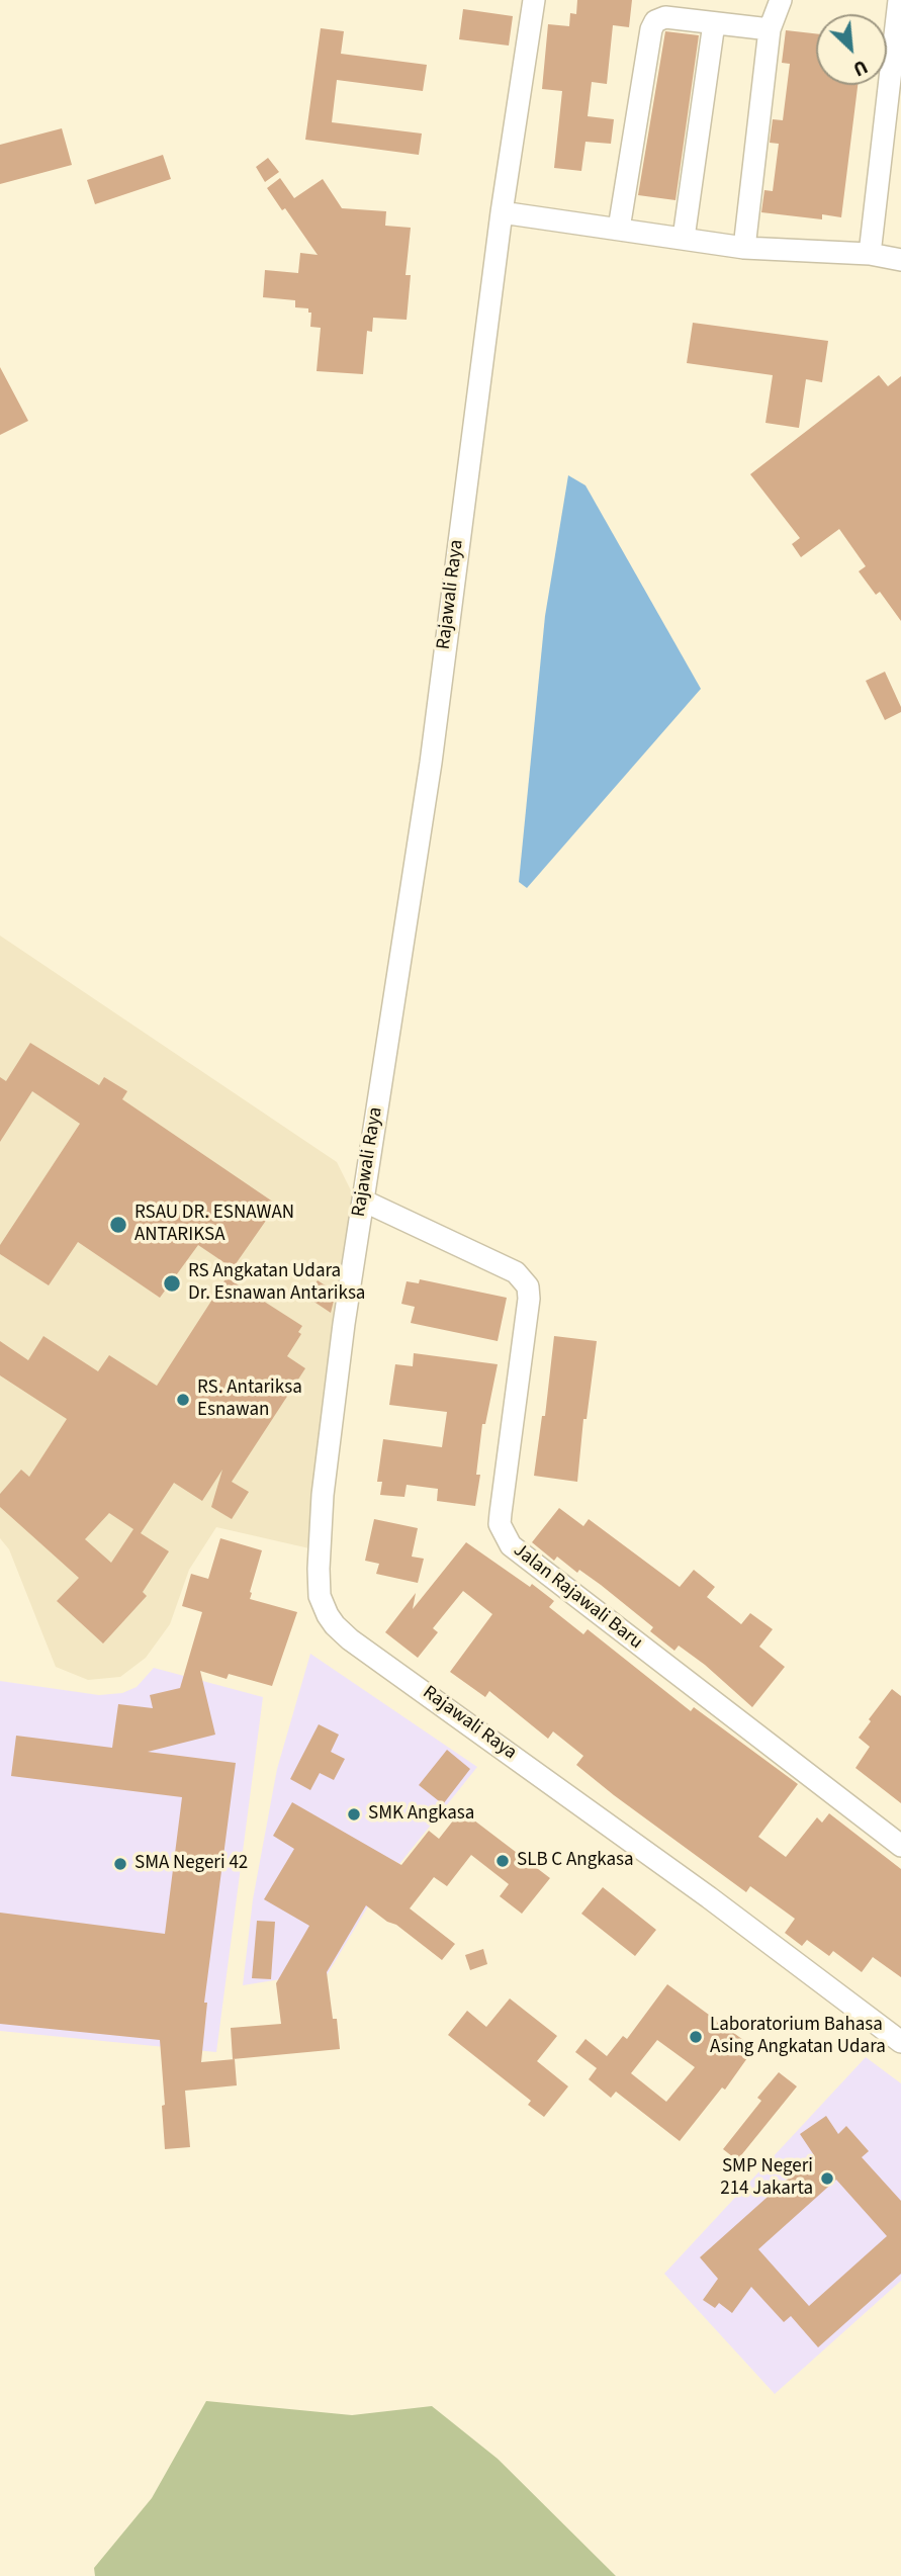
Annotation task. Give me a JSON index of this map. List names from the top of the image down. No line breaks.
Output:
{"streets":{"street":["Rajawali Raya","Jalan Rajawali Baru"]},"crossings":[["Rajawali Raya","Jalan Rajawali Baru"]],"places":["RSAU DR. ESNAWAN ANTARIKSA","RS Angkatan Udara Dr. Esnawan Antariksa","RS. Antariksa Esnawan","SMK Angkasa","SLB C Angkasa","SMA Negeri 42","Laboratorium Bahasa Asing Angkatan Udara","SMP Negeri 214 Jakarta"],"north":"bottom right"}
